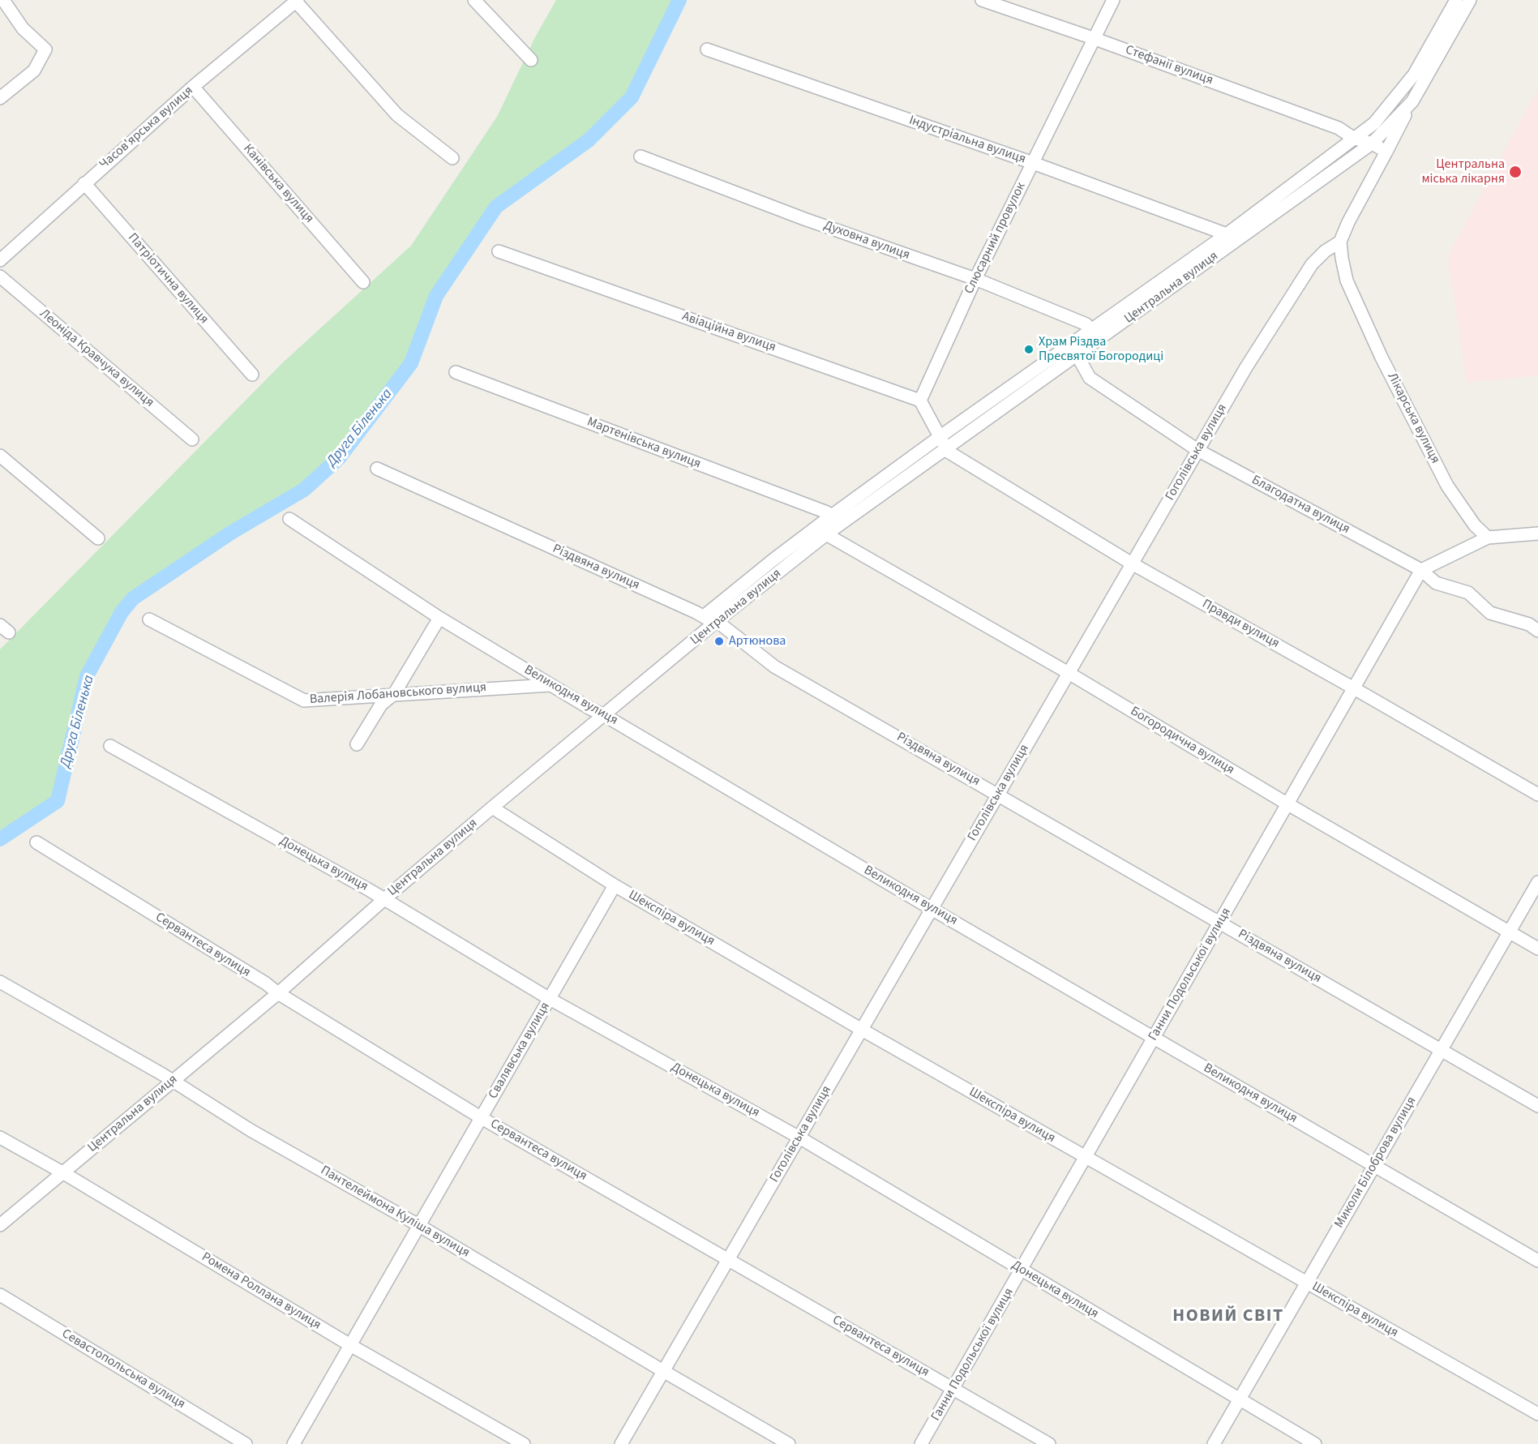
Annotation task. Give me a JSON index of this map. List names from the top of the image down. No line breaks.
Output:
{"streets":{"street":["Стефанії вулиця","Часов'ярська вулиця","Індустріальна вулиця","Канівська вулиця","Слюсарний провулок","Духовна вулиця","Патріотична вулиця","Центральна вулиця","Авіаційна вулиця","Леоніда Кравчука вулиця","Лікарська вулиця","Мартенівська вулиця","Гоголівська вулиця","Благодатна вулиця","Різдвяна вулиця","Правди вулиця","Валерія Лобановського вулиця","Великодня вулиця","Богородична вулиця","Донецька вулиця","Шекспіра вулиця","Сервантеса вулиця","Ганни Подольської вулиця","Свалявська вулиця","Миколи Білоброва вулиця","Пантелеймона Куліша вулиця","Ромена Роллана вулиця","Севастопольська вулиця"]},"crossings":[["Стефанії вулиця","Слюсарний провулок"],["Стефанії вулиця","Центральна вулиця"],["Часов'ярська вулиця","Канівська вулиця"],["Часов'ярська вулиця","Патріотична вулиця"],["Індустріальна вулиця","Слюсарний провулок"],["Індустріальна вулиця","Центральна вулиця"],["Слюсарний провулок","Духовна вулиця"],["Слюсарний провулок","Авіаційна вулиця"],["Духовна вулиця","Центральна вулиця"],["Центральна вулиця","Мартенівська вулиця"],["Центральна вулиця","Благодатна вулиця"],["Центральна вулиця","Різдвяна вулиця"],["Центральна вулиця","Правди вулиця"],["Центральна вулиця","Великодня вулиця"],["Центральна вулиця","Богородична вулиця"],["Центральна вулиця","Донецька вулиця"],["Центральна вулиця","Шекспіра вулиця"],["Центральна вулиця","Сервантеса вулиця"],["Центральна вулиця","Пантелеймона Куліша вулиця"],["Центральна вулиця","Ромена Роллана вулиця"],["Лікарська вулиця","Гоголівська вулиця"],["Гоголівська вулиця","Благодатна вулиця"],["Гоголівська вулиця","Різдвяна вулиця"],["Гоголівська вулиця","Правди вулиця"],["Гоголівська вулиця","Великодня вулиця"],["Гоголівська вулиця","Богородична вулиця"],["Гоголівська вулиця","Донецька вулиця"],["Гоголівська вулиця","Шекспіра вулиця"],["Гоголівська вулиця","Сервантеса вулиця"],["Гоголівська вулиця","Пантелеймона Куліша вулиця"],["Благодатна вулиця","Ганни Подольської вулиця"],["Різдвяна вулиця","Ганни Подольської вулиця"],["Різдвяна вулиця","Миколи Білоброва вулиця"],["Правди вулиця","Ганни Подольської вулиця"],["Валерія Лобановського вулиця","Великодня вулиця"],["Великодня вулиця","Ганни Подольської вулиця"],["Великодня вулиця","Миколи Білоброва вулиця"],["Богородична вулиця","Ганни Подольської вулиця"],["Богородична вулиця","Миколи Білоброва вулиця"],["Донецька вулиця","Ганни Подольської вулиця"],["Донецька вулиця","Свалявська вулиця"],["Донецька вулиця","Миколи Білоброва вулиця"],["Шекспіра вулиця","Ганни Подольської вулиця"],["Шекспіра вулиця","Свалявська вулиця"],["Шекспіра вулиця","Миколи Білоброва вулиця"],["Сервантеса вулиця","Ганни Подольської вулиця"],["Сервантеса вулиця","Свалявська вулиця"],["Свалявська вулиця","Пантелеймона Куліша вулиця"],["Свалявська вулиця","Ромена Роллана вулиця"]],"districts":["НОВИЙ СВІТ"],"water":["Друга Біленька"],"places":["Центральна міська лікарня","Храм Різдва Пресвятої Богородиці","Артюнова"]}
